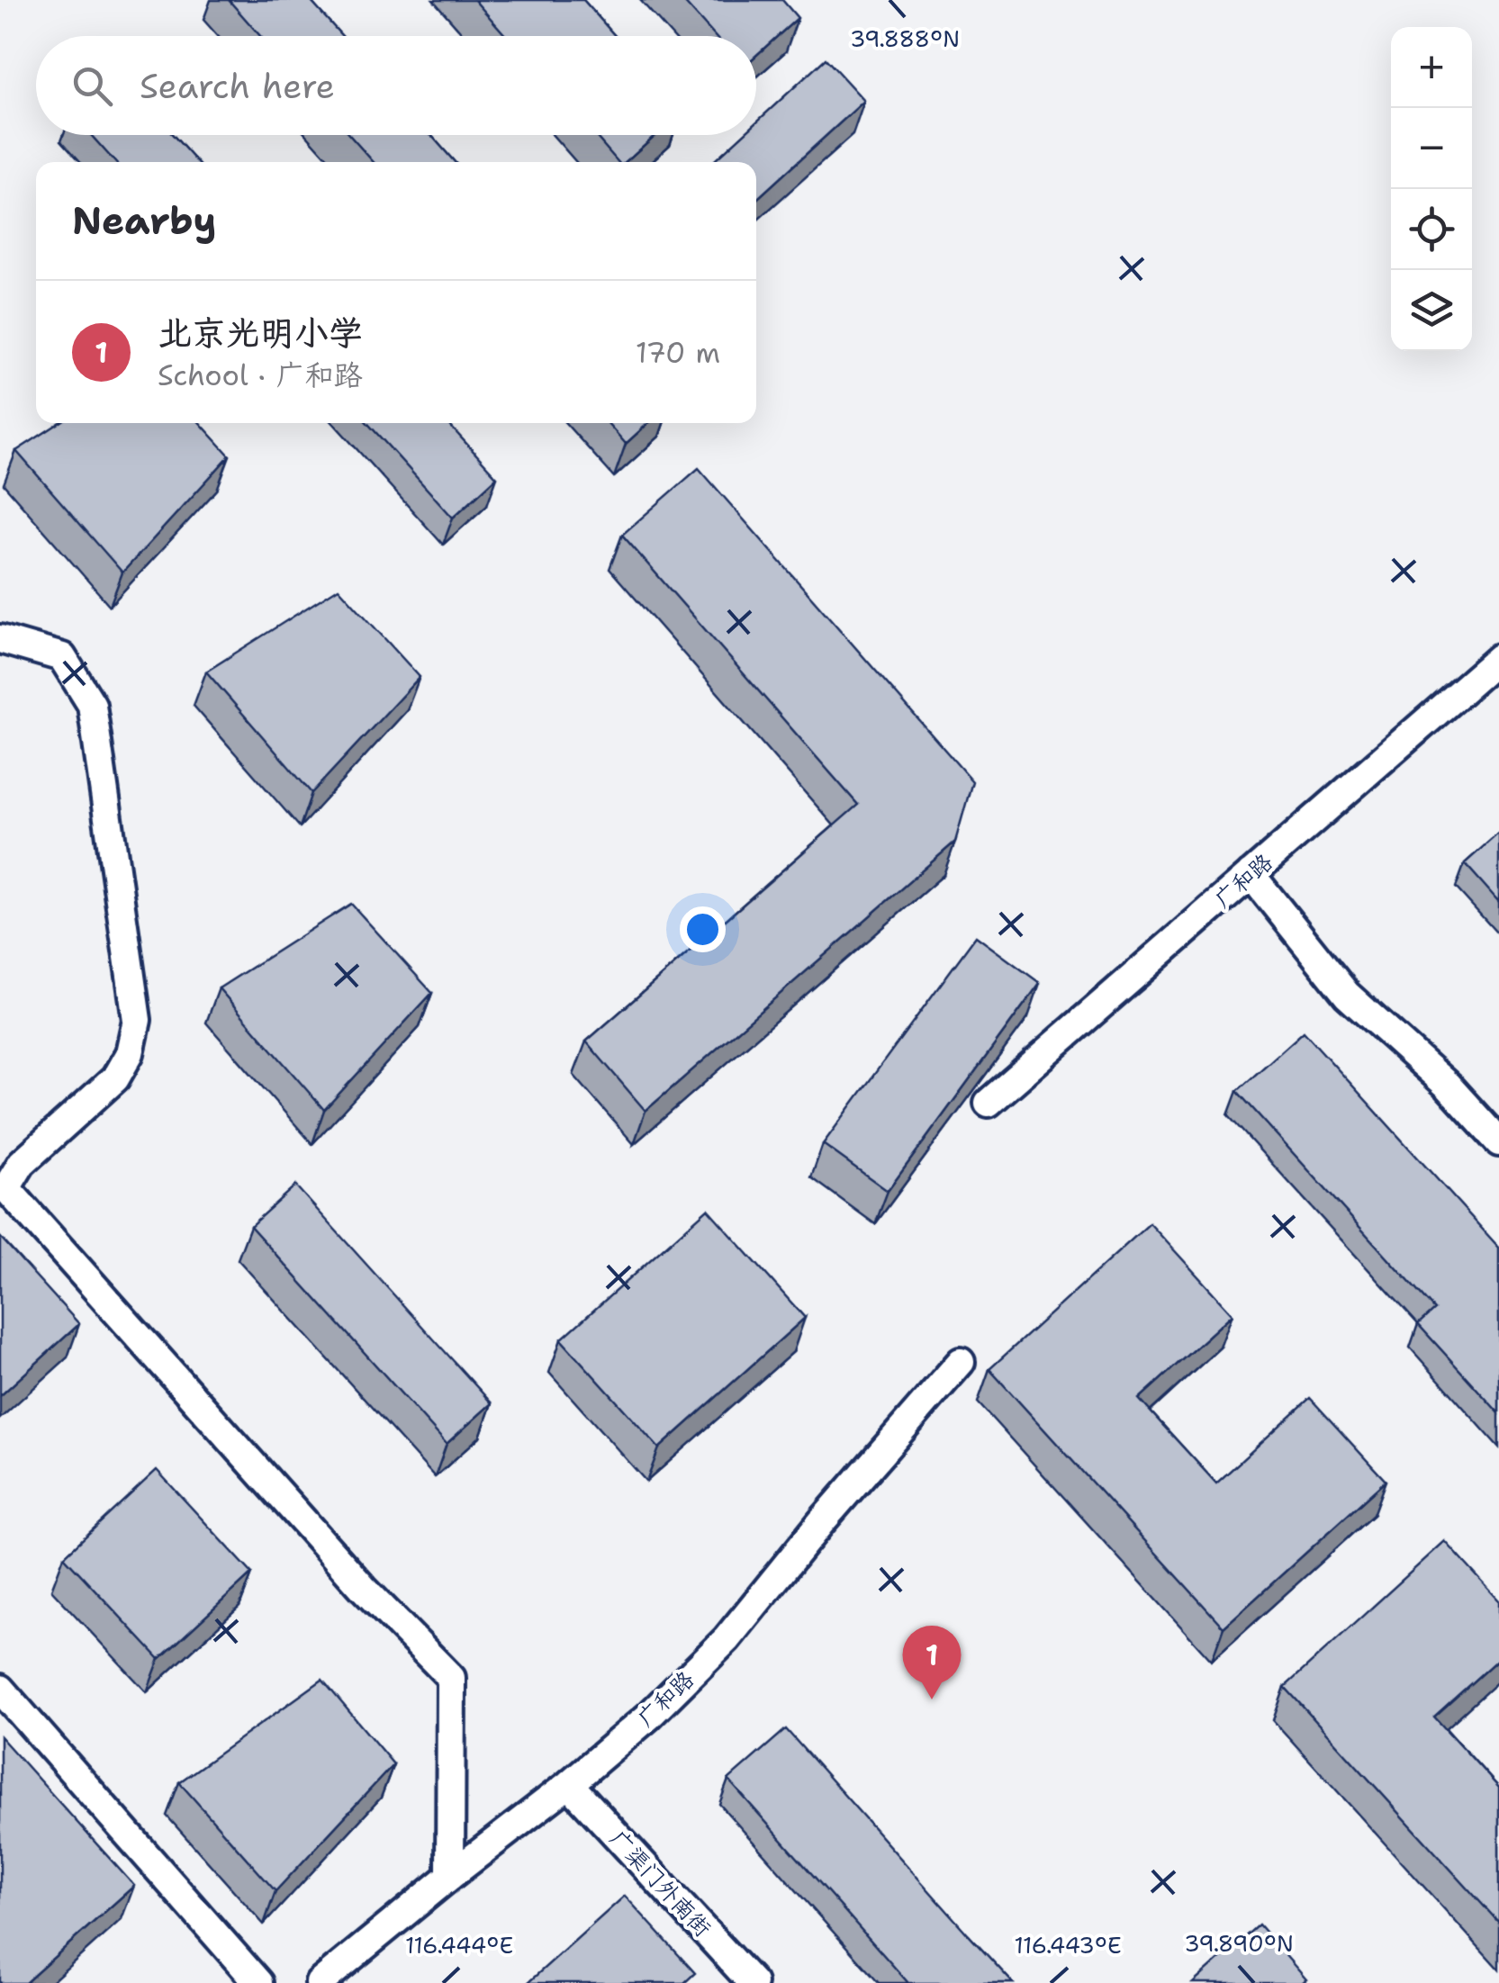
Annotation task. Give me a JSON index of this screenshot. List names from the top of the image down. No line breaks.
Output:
{"streets":{"street":["广和路","广渠门外南街"]},"crossings":[["广和路","广渠门外南街"]],"page":{"map_buttons":["+","−"],"search":"Search here","heading":"Nearby","list":[{"mark":"1","name":"北京光明小学","note":"School · 广和路","value":"170 m"}],"pins":"1"},"coordinates":["39.888°N","39.890°N","116.444°E","116.443°E"]}
